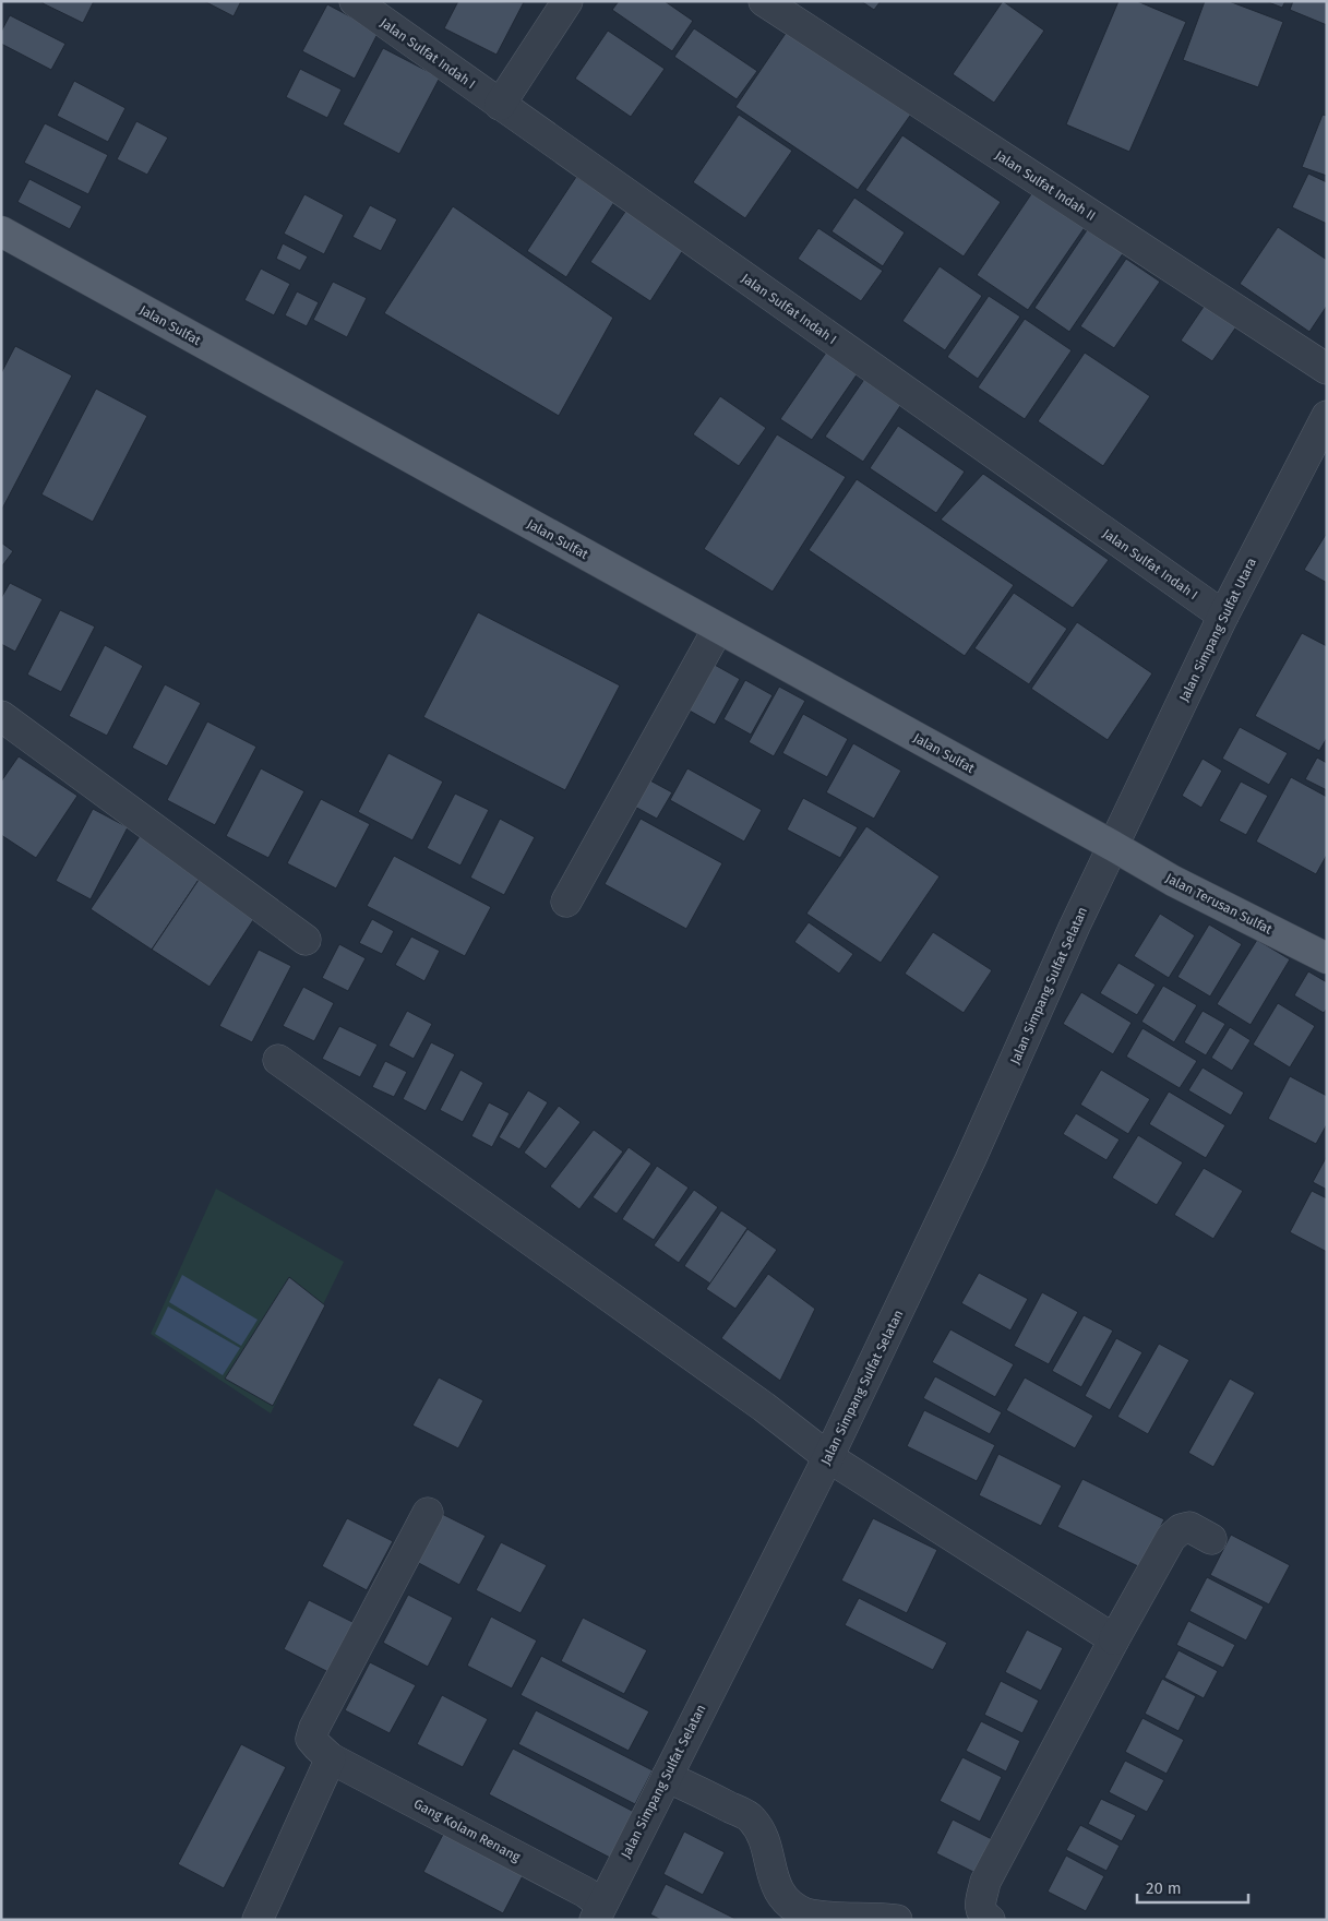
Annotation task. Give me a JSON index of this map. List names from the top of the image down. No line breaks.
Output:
{"streets":{"main road":["Jalan Sulfat","Jalan Terusan Sulfat"],"street":["Jalan Sulfat Indah I","Jalan Sulfat Indah II","Jalan Simpang Sulfat Utara","Jalan Simpang Sulfat Selatan","Gang Kolam Renang"]},"crossings":[["Jalan Sulfat Indah I","Jalan Simpang Sulfat Utara"],["Jalan Sulfat","Jalan Simpang Sulfat Utara"],["Jalan Sulfat","Jalan Terusan Sulfat"],["Jalan Sulfat","Jalan Simpang Sulfat Selatan"],["Jalan Simpang Sulfat Utara","Jalan Terusan Sulfat"],["Jalan Simpang Sulfat Utara","Jalan Simpang Sulfat Selatan"],["Jalan Terusan Sulfat","Jalan Simpang Sulfat Selatan"],["Jalan Simpang Sulfat Selatan","Gang Kolam Renang"]],"scale_bar":"20 m"}
